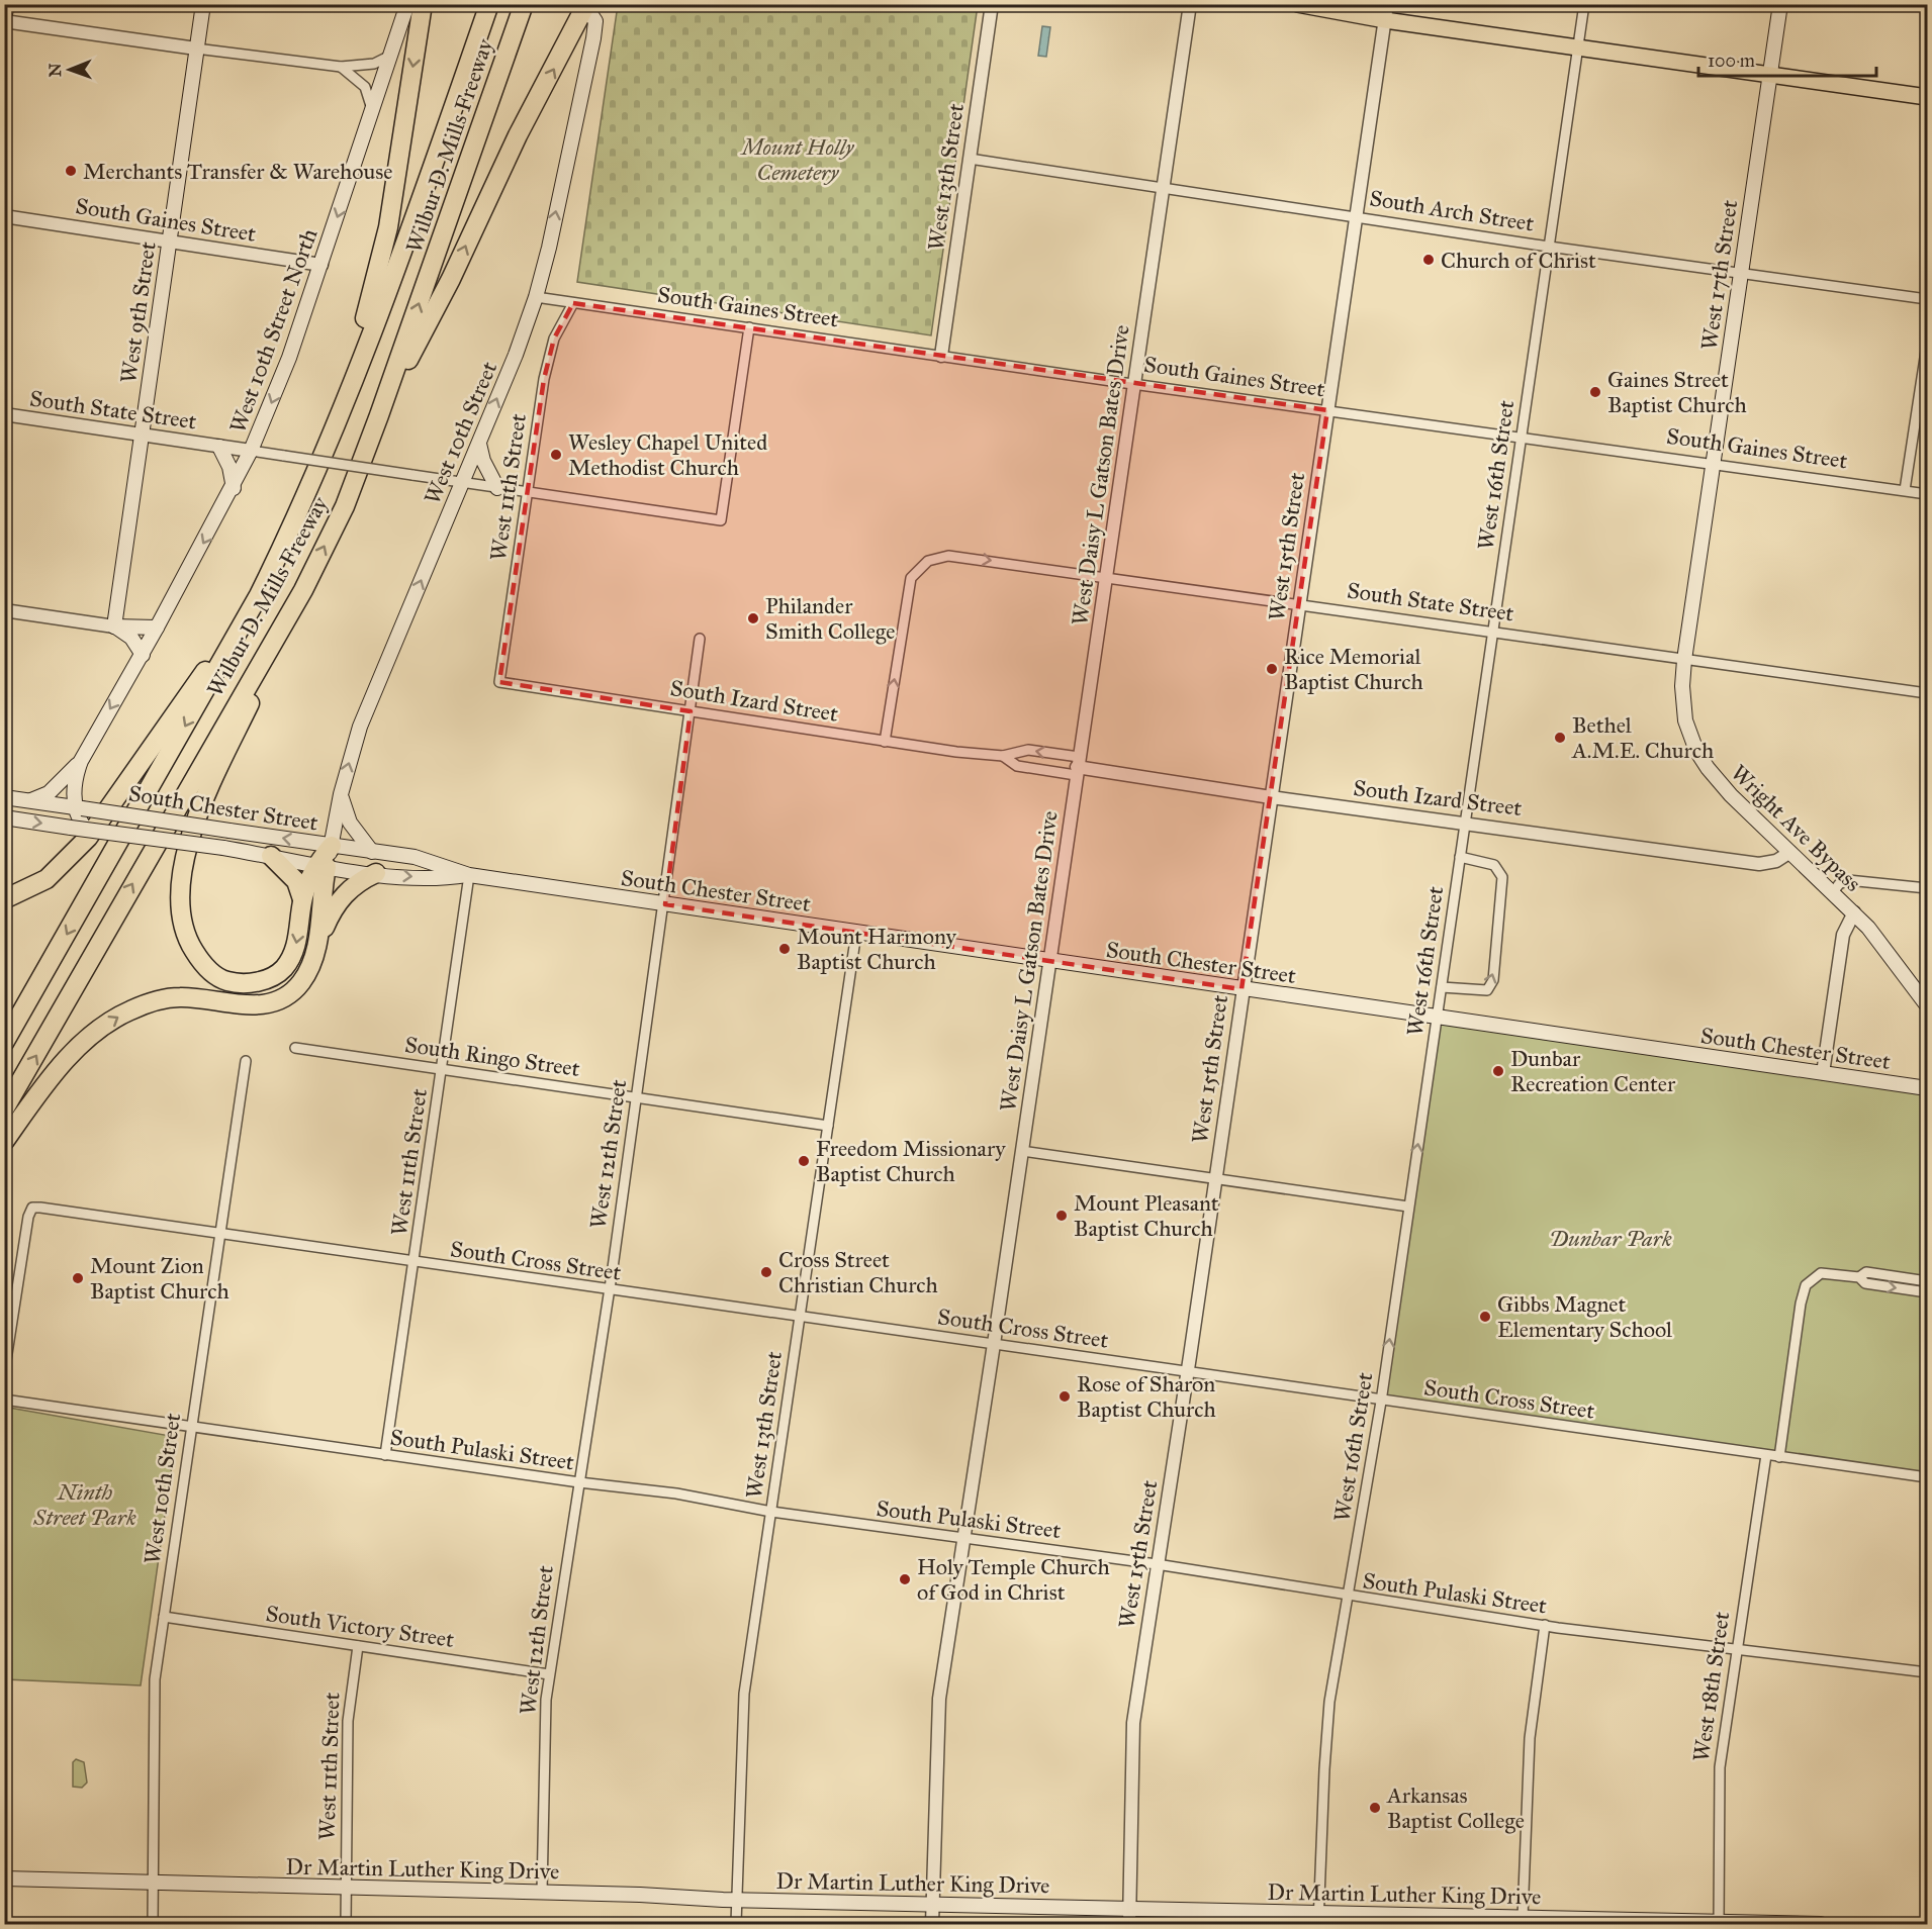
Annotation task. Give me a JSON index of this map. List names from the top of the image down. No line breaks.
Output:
{"streets":{"highway":["Wilbur D. Mills Freeway"],"main road":["West 17th Street","West 9th Street","West 10th Street North","West 10th Street","South Chester Street","Wright Ave Bypass","Dr Martin Luther King Drive"],"street":["West 13th Street","South Arch Street","South Gaines Street","South State Street","West Daisy L Gatson Bates Drive","West 16th Street","West 11th Street","West 15th Street","South Izard Street","South Ringo Street","West 12th Street","South Cross Street","South Pulaski Street","South Victory Street","West 18th Street"]},"crossings":[["West 13th Street","South Arch Street"],["West 13th Street","South Gaines Street"],["West 13th Street","South Chester Street"],["West 13th Street","South Ringo Street"],["West 13th Street","South Cross Street"],["West 13th Street","South Pulaski Street"],["West 13th Street","Dr Martin Luther King Drive"],["South Arch Street","West 17th Street"],["South Arch Street","West Daisy L Gatson Bates Drive"],["South Arch Street","West 16th Street"],["South Arch Street","West 15th Street"],["South Gaines Street","West 17th Street"],["South Gaines Street","West 9th Street"],["South Gaines Street","West 10th Street North"],["South Gaines Street","South State Street"],["South Gaines Street","West 10th Street"],["South Gaines Street","West Daisy L Gatson Bates Drive"],["South Gaines Street","West 16th Street"],["South Gaines Street","West 11th Street"],["South Gaines Street","West 15th Street"],["West 17th Street","South State Street"],["West 17th Street","Wright Ave Bypass"],["West 9th Street","South State Street"],["West 10th Street North","South State Street"],["South State Street","West 10th Street"],["South State Street","West Daisy L Gatson Bates Drive"],["South State Street","West 16th Street"],["South State Street","West 11th Street"],["South State Street","West 15th Street"],["South State Street","South Izard Street"],["South State Street","Wright Ave Bypass"],["West 10th Street","South Chester Street"],["West 10th Street","South Cross Street"],["West 10th Street","South Pulaski Street"],["West 10th Street","South Victory Street"],["West 10th Street","Dr Martin Luther King Drive"],["West Daisy L Gatson Bates Drive","South Izard Street"],["West Daisy L Gatson Bates Drive","South Chester Street"],["West Daisy L Gatson Bates Drive","South Cross Street"],["West Daisy L Gatson Bates Drive","South Pulaski Street"],["West Daisy L Gatson Bates Drive","Dr Martin Luther King Drive"],["West 16th Street","South Izard Street"],["West 16th Street","South Chester Street"],["West 16th Street","South Cross Street"],["West 16th Street","South Pulaski Street"],["West 16th Street","Dr Martin Luther King Drive"],["West 11th Street","South Izard Street"],["West 11th Street","South Chester Street"],["West 11th Street","South Ringo Street"],["West 11th Street","South Cross Street"],["West 11th Street","South Pulaski Street"],["West 11th Street","South Victory Street"],["West 11th Street","Dr Martin Luther King Drive"],["West 15th Street","South Izard Street"],["West 15th Street","South Chester Street"],["West 15th Street","South Cross Street"],["West 15th Street","South Pulaski Street"],["West 15th Street","Dr Martin Luther King Drive"],["South Izard Street","Wright Ave Bypass"],["South Izard Street","West 12th Street"],["South Chester Street","West 12th Street"],["South Ringo Street","West 12th Street"],["West 12th Street","South Cross Street"],["West 12th Street","South Pulaski Street"],["West 12th Street","South Victory Street"],["West 12th Street","Dr Martin Luther King Drive"],["South Cross Street","West 18th Street"],["South Pulaski Street","West 18th Street"],["West 18th Street","Dr Martin Luther King Drive"]],"one_way":["West 10th Street North","West 10th Street"],"parks":["Mount Holly Cemetery","Dunbar Park","Ninth Street Park"],"places":["Merchants Transfer & Warehouse","Church of Christ","Gaines Street Baptist Church","Wesley Chapel United Methodist Church","Philander Smith College","Rice Memorial Baptist Church","Bethel A.M.E. Church","Mount Harmony Baptist Church","Dunbar Recreation Center","Freedom Missionary Baptist Church","Mount Pleasant Baptist Church","Cross Street Christian Church","Mount Zion Baptist Church","Gibbs Magnet Elementary School","Rose of Sharon Baptist Church","Holy Temple Church of God in Christ","Arkansas Baptist College"],"scale_bar":"100 m","north":"left"}
